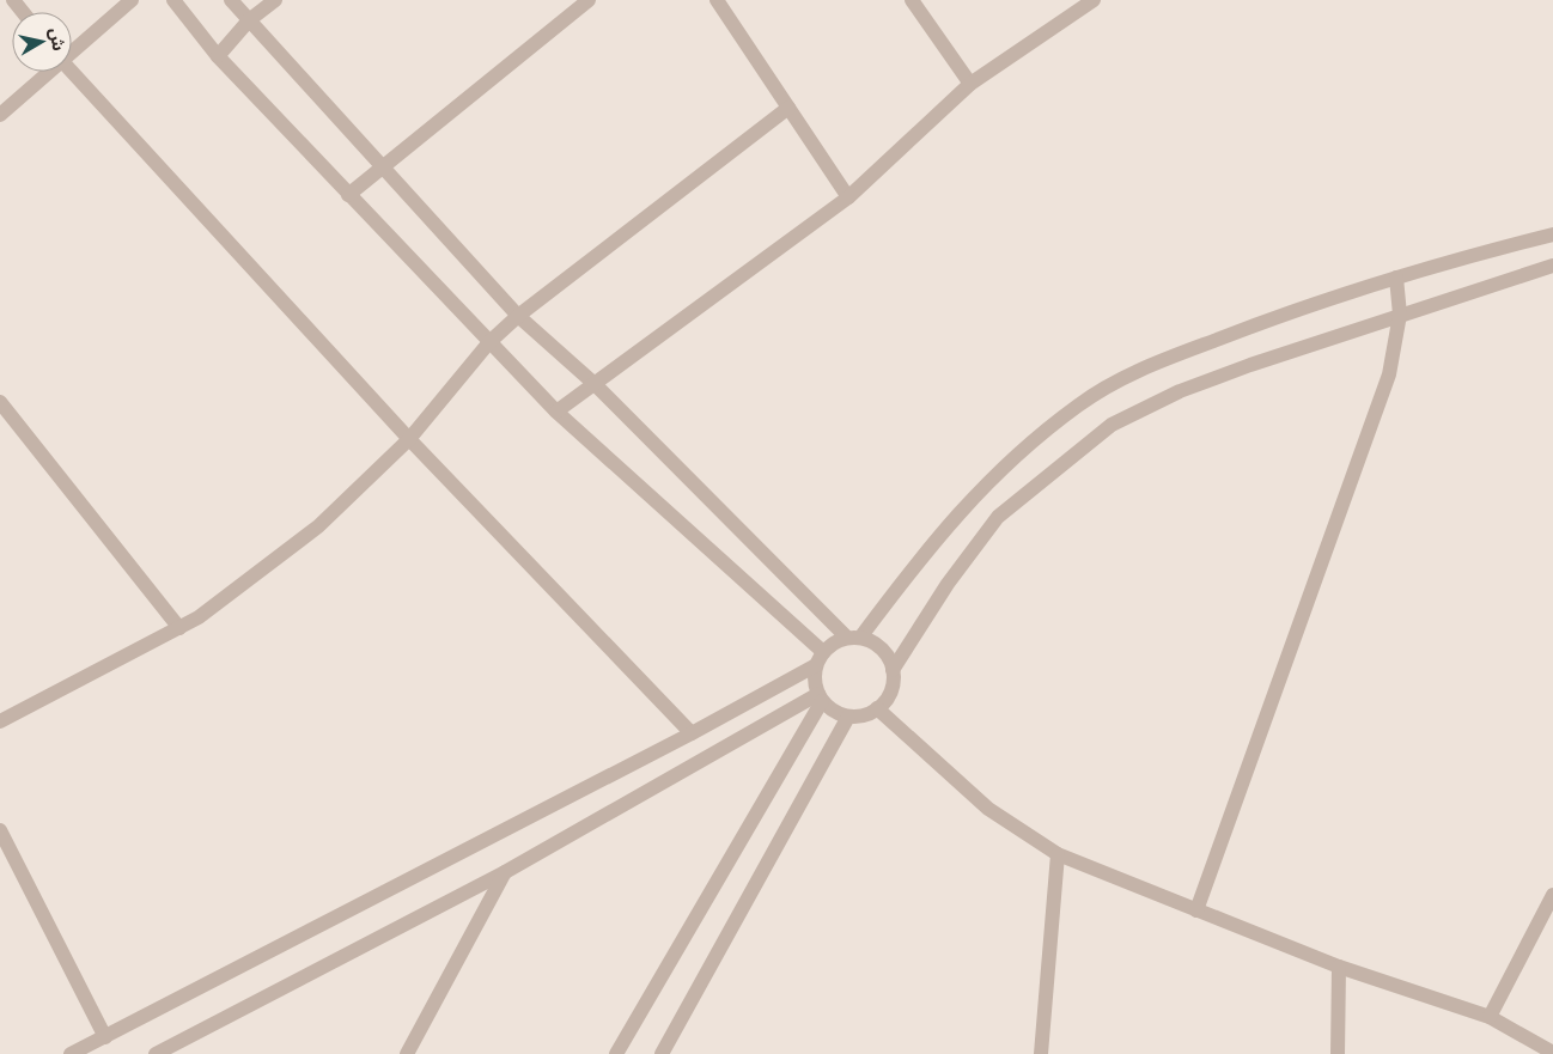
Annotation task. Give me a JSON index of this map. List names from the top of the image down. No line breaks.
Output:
{"north":"right"}
